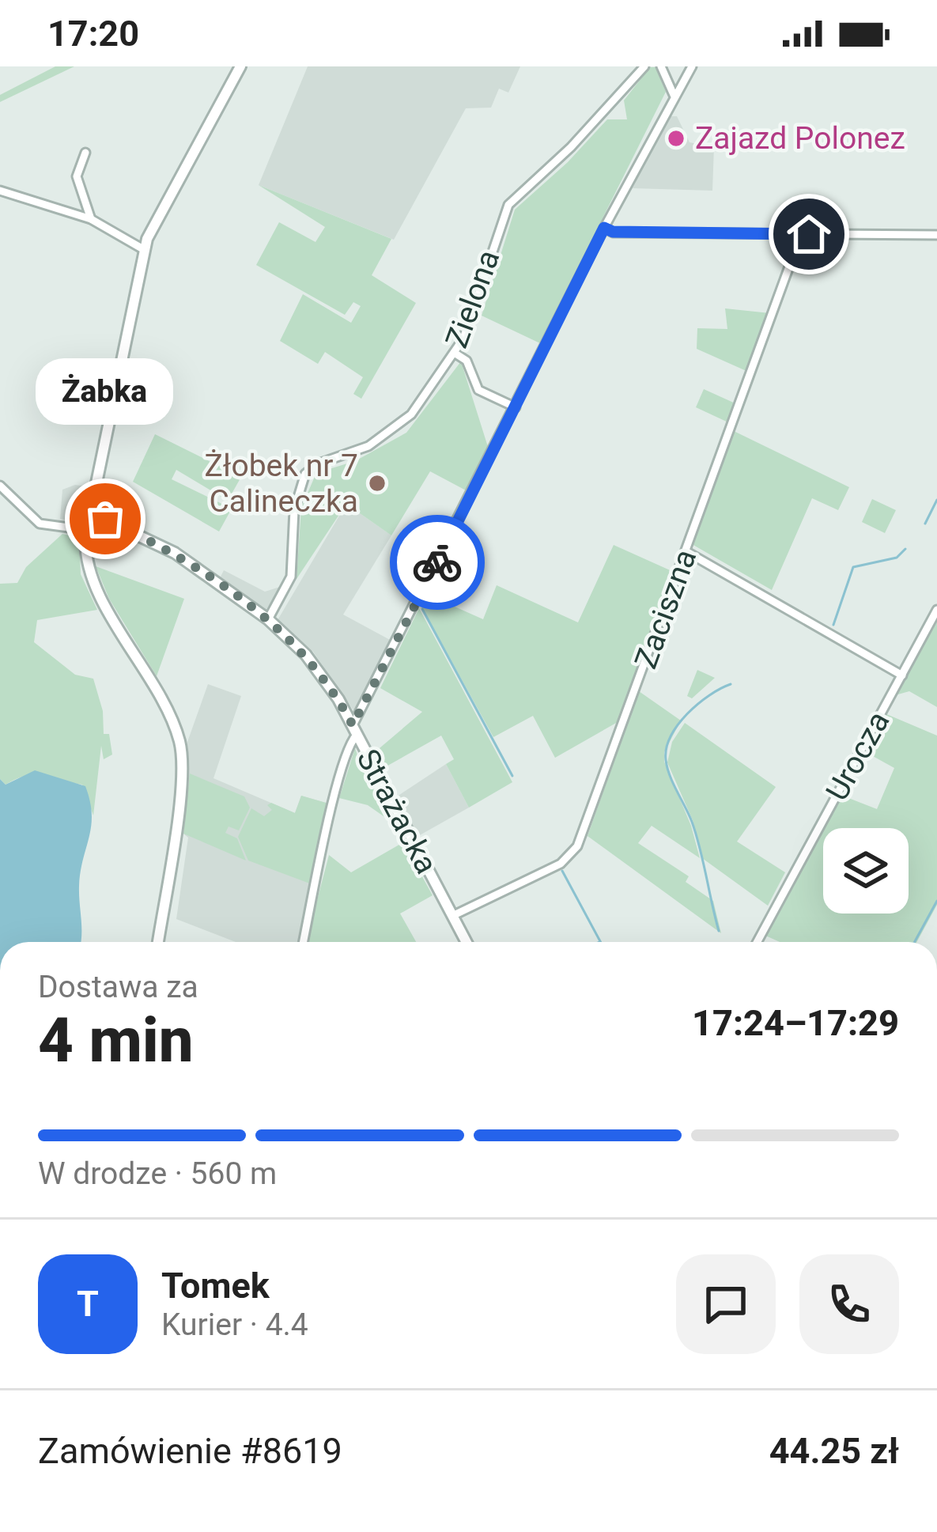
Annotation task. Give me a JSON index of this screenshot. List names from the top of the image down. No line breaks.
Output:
{"streets":{"street":["Zielona","Zaciszna","Urocza","Strażacka"]},"crossings":[["Zielona","Strażacka"],["Zaciszna","Strażacka"]],"places":["Zajazd Polonez","Żłobek nr 7 Calineczka","Żabka"],"page":{"status":"17:20","bubble":"Żabka","heading":["4 min","Dostawa za","17:24–17:29"],"panel":["Tomek","Kurier · 4.4","Zamówienie #8619","44.25 zł"],"bar":"W drodze · 560 m","round":"T"}}
